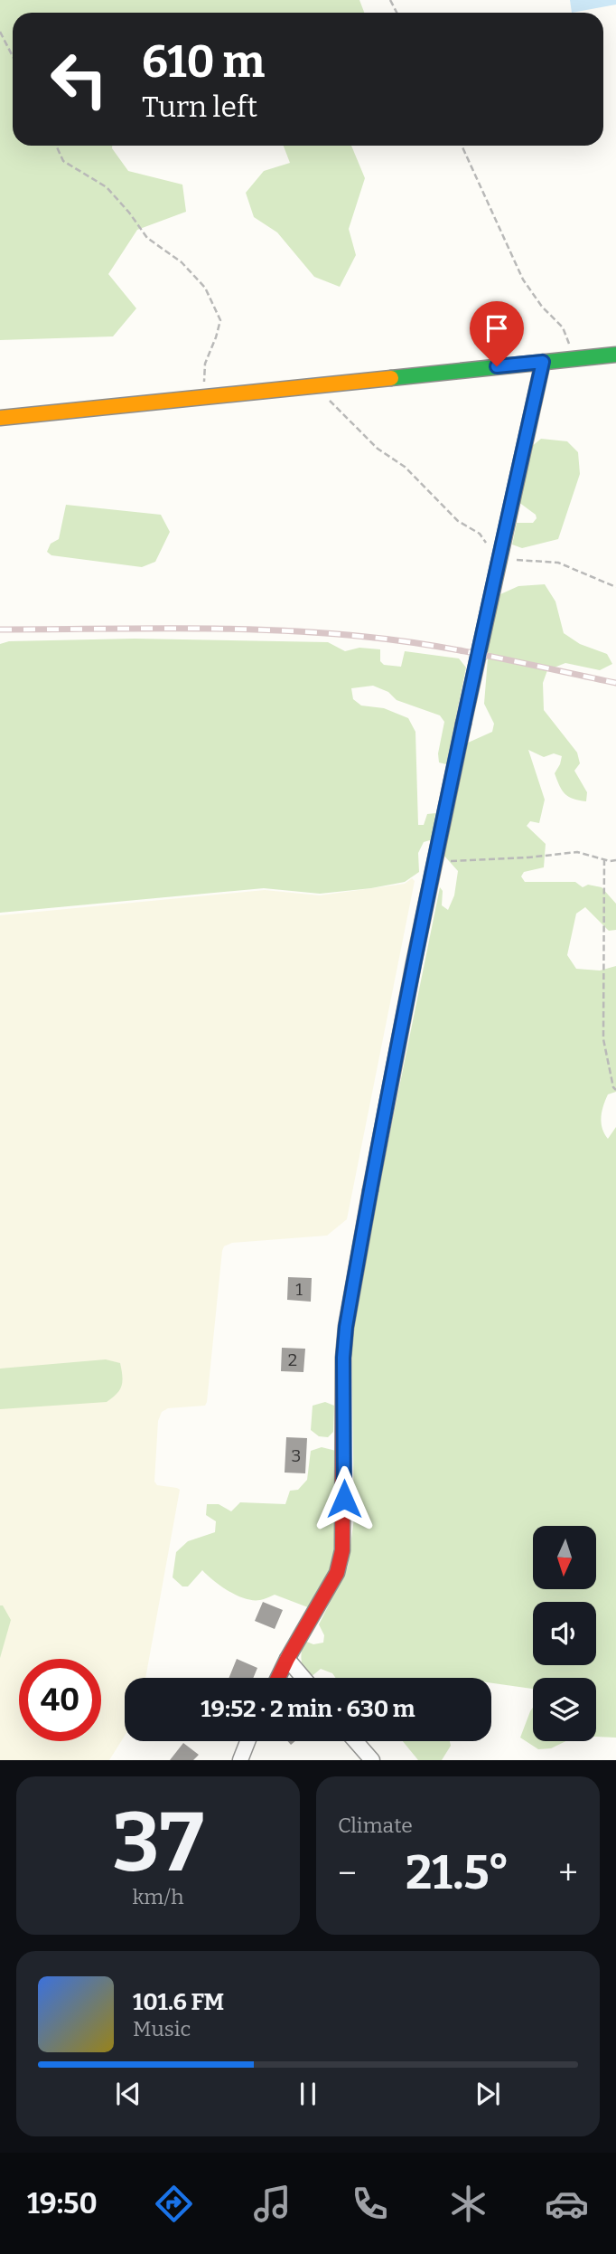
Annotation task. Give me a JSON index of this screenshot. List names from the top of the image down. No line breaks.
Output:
{"house_numbers":["1","2","3"],"north":"bottom","page":{"turn":["610 m","Turn left"],"limit":"40","trip":"19:52 · 2 min · 630 m","tile":[["37","km/h"],"Climate"],"heat":["−","21.5°","+"],"song":["101.6 FM","Music"],"tabs":"19:50"}}
